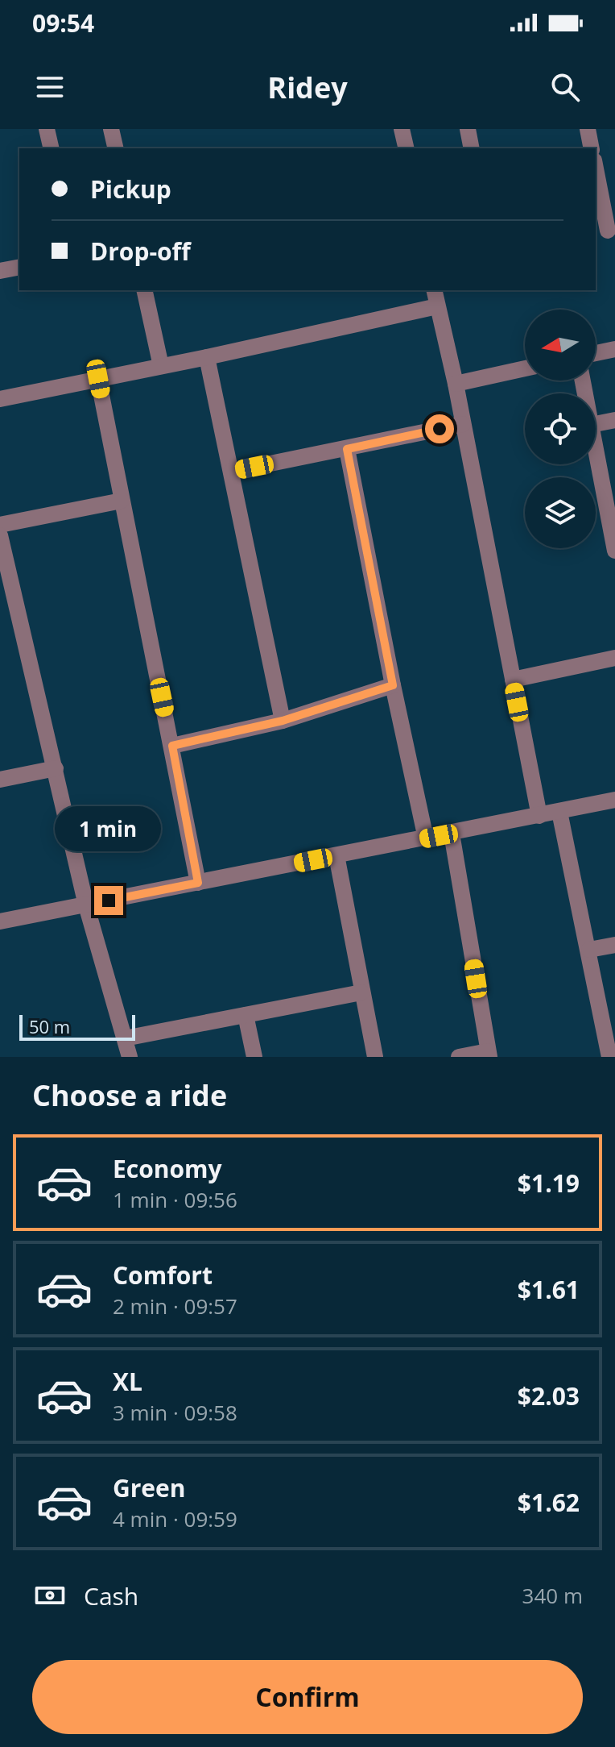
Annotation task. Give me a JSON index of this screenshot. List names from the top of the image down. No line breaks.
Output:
{"scale_bar":"50 m","north":"left","page":{"status":"09:54","header":"Ridey","banner":["Pickup","Drop-off"],"bubble":"1 min","scale":"50 m","heading":"Choose a ride","list":[{"name":"Economy","note":"1 min · 09:56","value":"$1.19"},{"name":"Comfort","note":"2 min · 09:57","value":"$1.61"},{"name":"XL","note":"3 min · 09:58","value":"$2.03"},{"name":"Green","note":"4 min · 09:59","value":"$1.62"}],"pay":["Cash","340 m"],"buttons":"Confirm"}}
